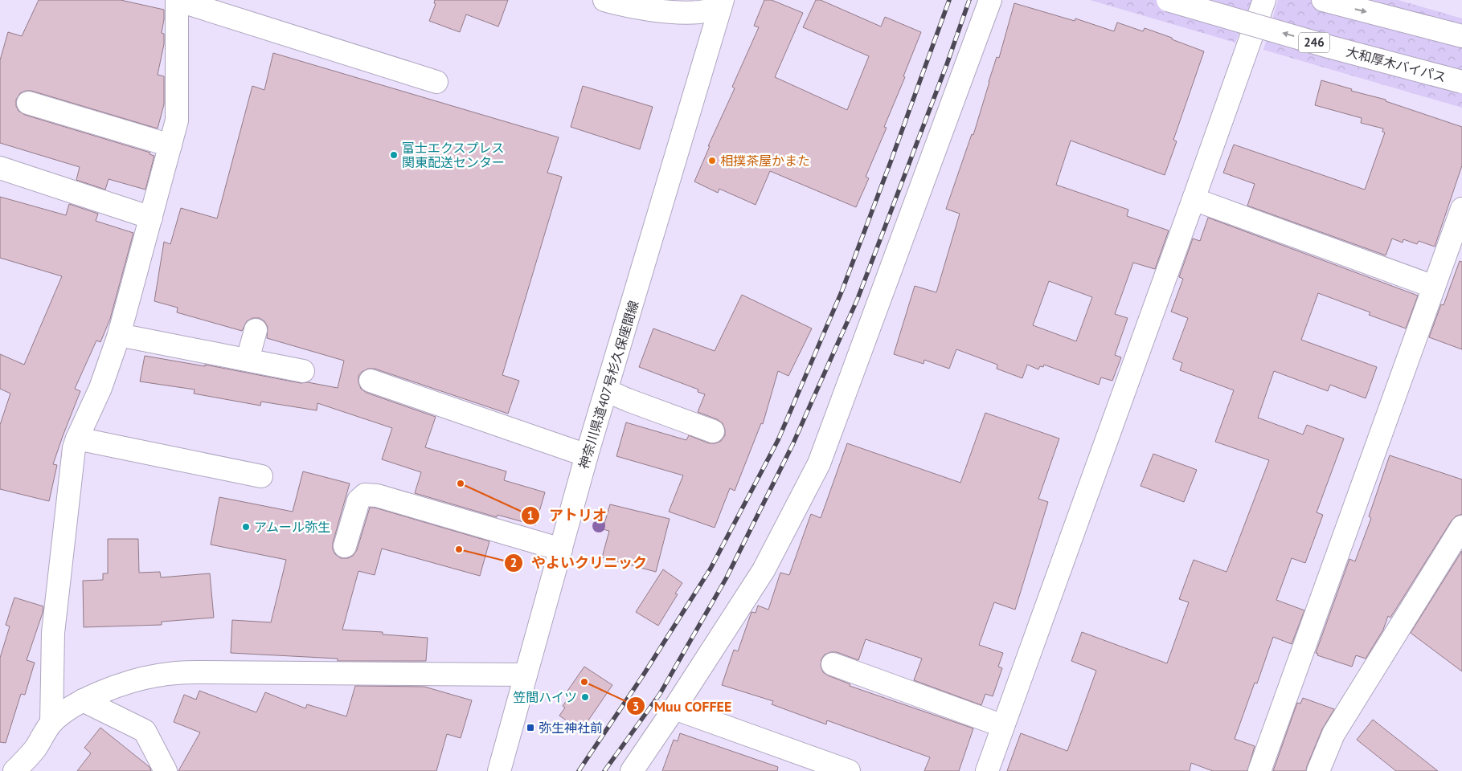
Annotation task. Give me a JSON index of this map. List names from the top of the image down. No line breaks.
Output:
{"streets":{"main road":["246","大和厚木バイパス","神奈川県道407号杉久保座間線"]},"places":{"other":["富士エクスプレス 関東配送センター","相撲茶屋かまた","アトリオ","アムール弥生","やよいクリニック","Muu COFFEE","笠間ハイツ"],"transit":["弥生神社前"]}}
